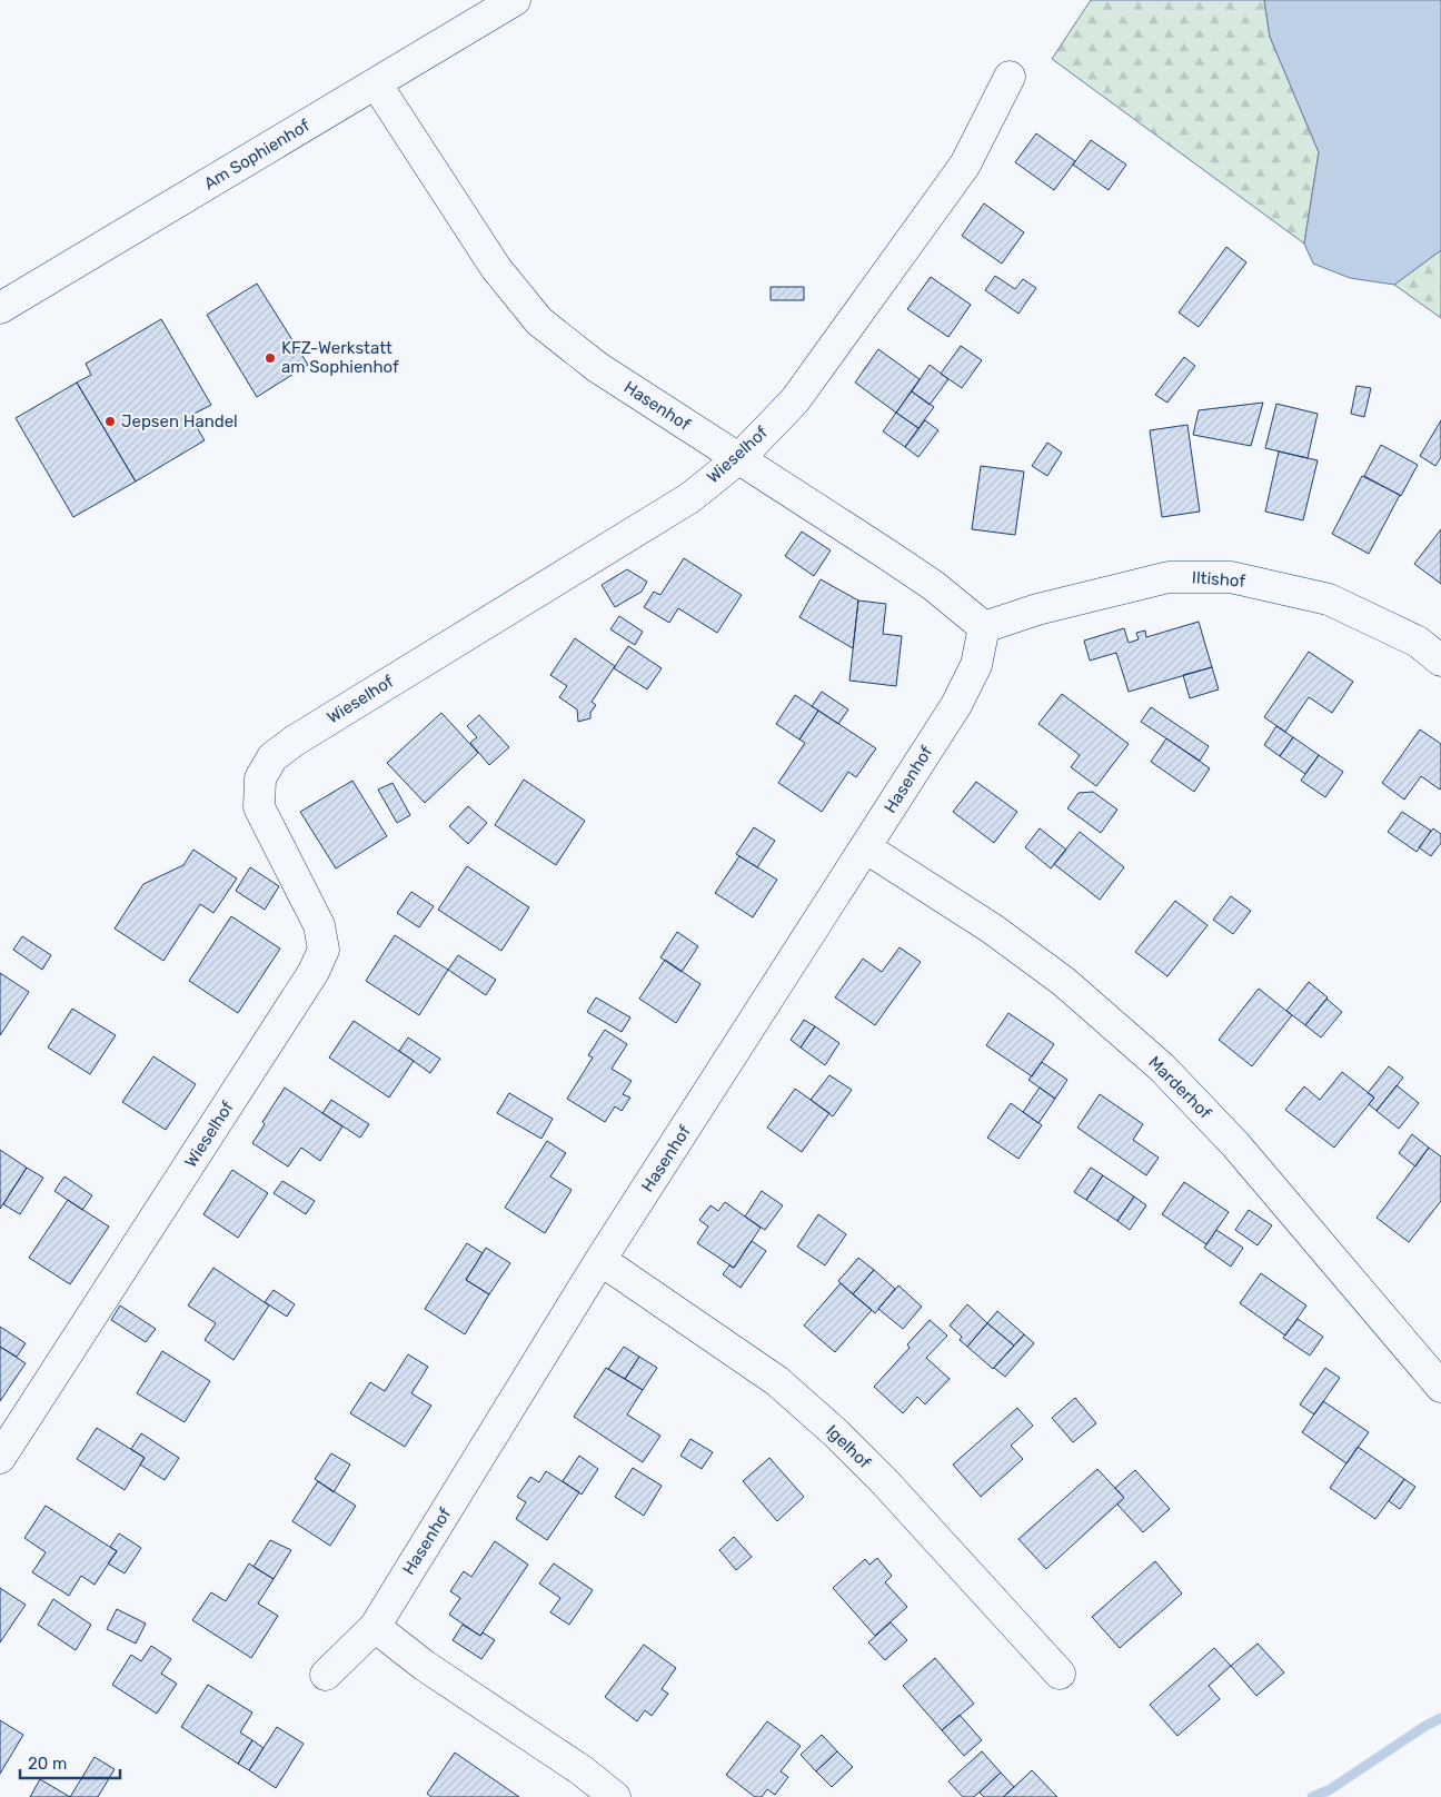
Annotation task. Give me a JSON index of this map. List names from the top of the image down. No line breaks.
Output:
{"streets":{"street":["Am Sophienhof","Hasenhof","Wieselhof","Iltishof","Marderhof","Igelhof"]},"crossings":[["Am Sophienhof","Hasenhof"],["Hasenhof","Wieselhof"],["Hasenhof","Iltishof"],["Hasenhof","Marderhof"],["Hasenhof","Igelhof"]],"places":["KFZ-Werkstatt am Sophienhof","Jepsen Handel"],"scale_bar":"20 m"}
